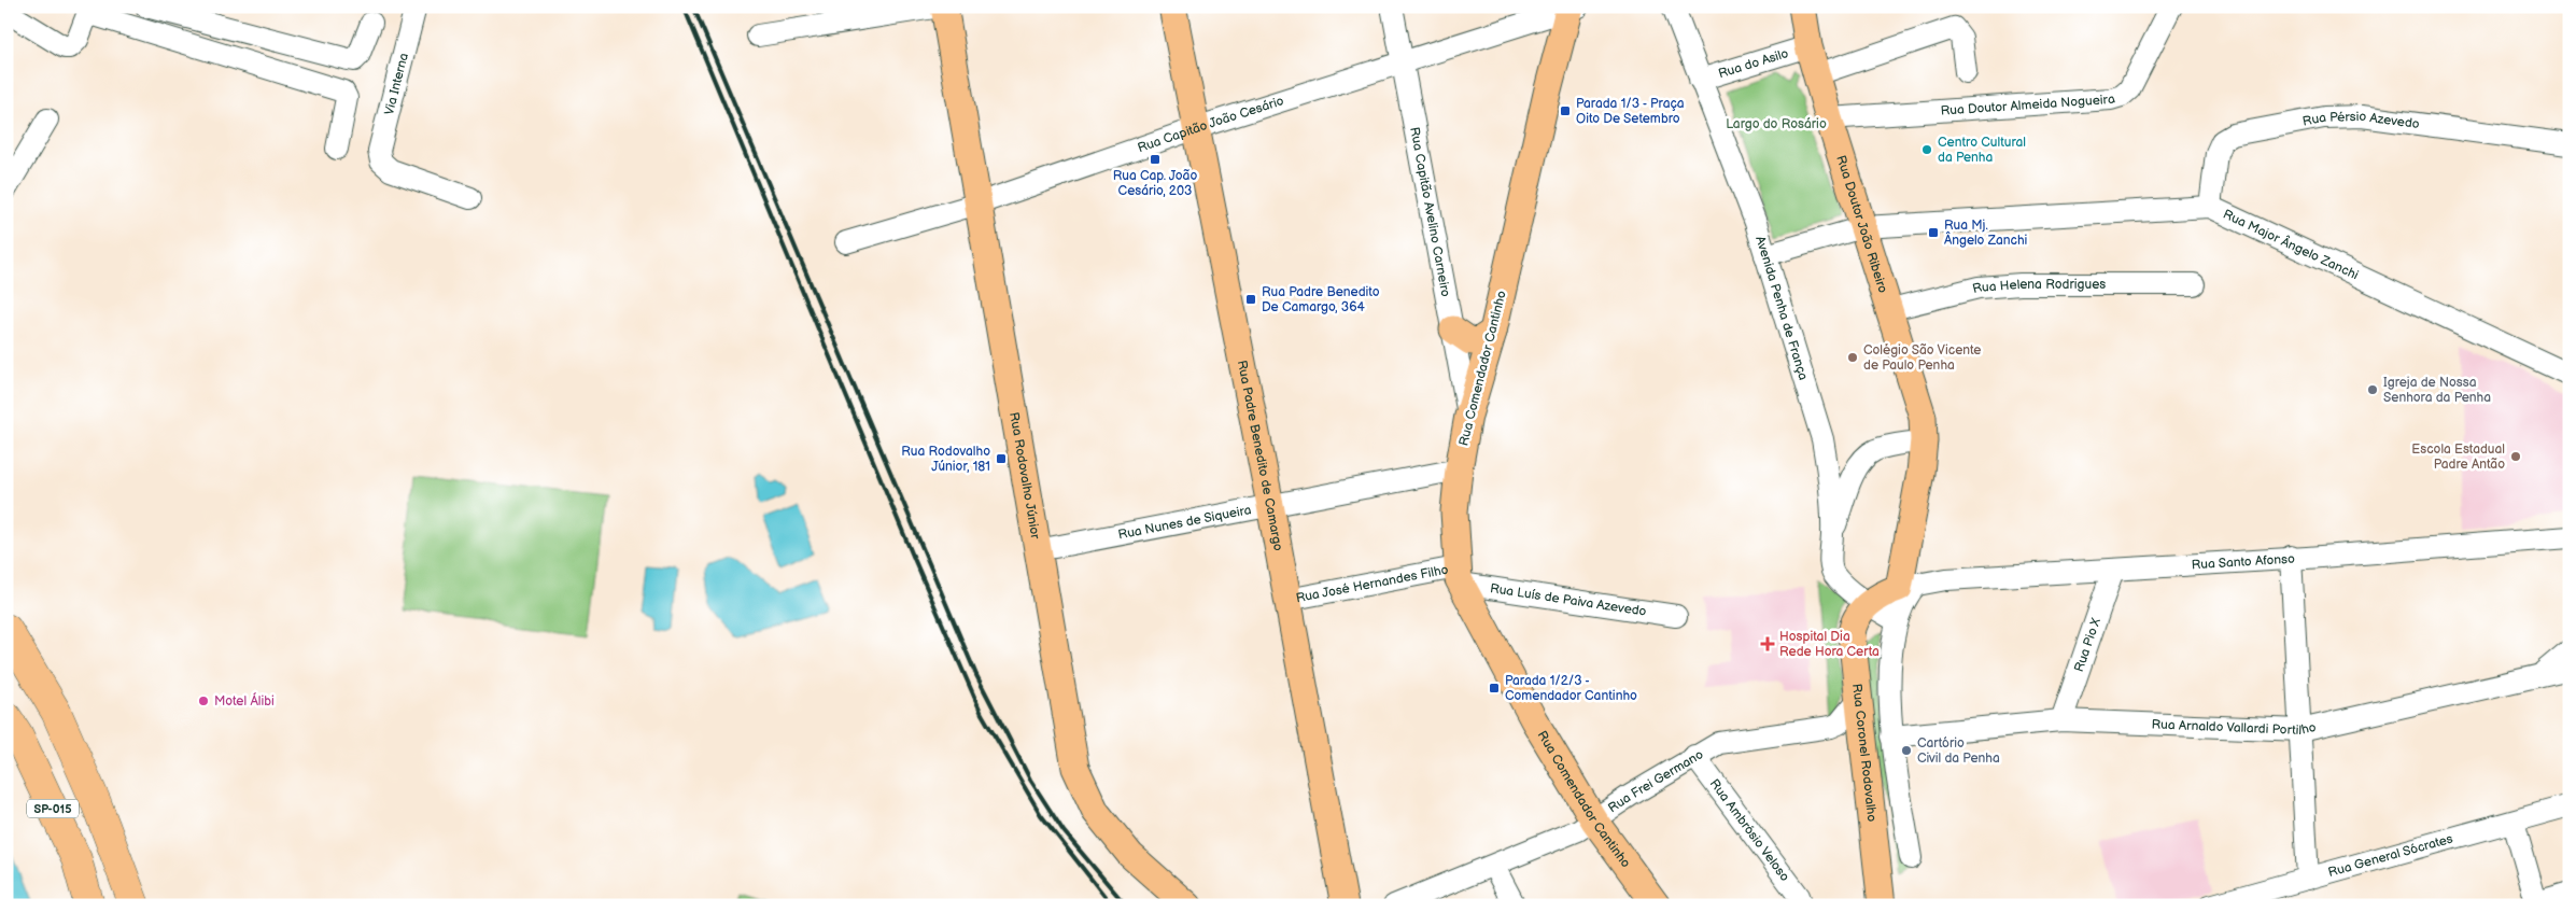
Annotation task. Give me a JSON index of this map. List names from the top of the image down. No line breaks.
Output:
{"streets":{"highway":["SP-015"],"main road":["Rua Doutor João Ribeiro","Rua Comendador Cantinho","Rua Padre Benedito de Camargo","Rua Rodovalho Júnior","Rua Coronel Rodovalho"],"street":["Rua do Asilo","Via Interna","Rua Doutor Almeida Nogueira","Rua Pérsio Azevedo","Rua Capitão João Cesário","Rua Capitão Avelino Carneiro","Rua Major Ângelo Zanchi","Rua Helena Rodrigues","Avenida Penha de França","Rua Nunes de Siqueira","Rua Santo Afonso","Rua José Hernandes Filho","Rua Luís de Paiva Azevedo","Rua Pio X","Rua Arnaldo Vallardi Portilho","Rua Frei Germano","Rua Ambrósio Veloso","Rua General Sócrates"]},"crossings":[["Rua do Asilo","Rua Doutor João Ribeiro"],["Rua do Asilo","Avenida Penha de França"],["Rua Doutor Almeida Nogueira","Rua Doutor João Ribeiro"],["Rua Pérsio Azevedo","Rua Major Ângelo Zanchi"],["Rua Capitão João Cesário","Rua Capitão Avelino Carneiro"],["Rua Capitão João Cesário","Rua Comendador Cantinho"],["Rua Capitão João Cesário","Rua Padre Benedito de Camargo"],["Rua Capitão João Cesário","Rua Rodovalho Júnior"],["Rua Capitão Avelino Carneiro","Rua Comendador Cantinho"],["Rua Doutor João Ribeiro","Rua Major Ângelo Zanchi"],["Rua Doutor João Ribeiro","Rua Helena Rodrigues"],["Rua Doutor João Ribeiro","Rua Santo Afonso"],["Avenida Penha de França","Rua Coronel Rodovalho"],["Rua Comendador Cantinho","Rua Nunes de Siqueira"],["Rua Comendador Cantinho","Rua José Hernandes Filho"],["Rua Comendador Cantinho","Rua Luís de Paiva Azevedo"],["Rua Comendador Cantinho","Rua Frei Germano"],["Rua Padre Benedito de Camargo","Rua Nunes de Siqueira"],["Rua Padre Benedito de Camargo","Rua José Hernandes Filho"],["Rua Rodovalho Júnior","Rua Nunes de Siqueira"],["Rua Santo Afonso","Rua Pio X"],["Rua José Hernandes Filho","Rua Luís de Paiva Azevedo"],["Rua Pio X","Rua Arnaldo Vallardi Portilho"],["Rua Coronel Rodovalho","Rua Frei Germano"],["Rua Frei Germano","Rua Ambrósio Veloso"]],"parks":["Largo do Rosário"],"places":{"transit":["Parada 1/3 - Praça Oito De Setembro","Rua Cap. João Cesário, 203","Rua Mj. Ângelo Zanchi","Rua Padre Benedito De Camargo, 364","Rua Rodovalho Júnior, 181","Parada 1/2/3 - Comendador Cantinho"],"other":["Centro Cultural da Penha","Colégio São Vicente de Paulo Penha","Igreja de Nossa Senhora da Penha","Escola Estadual Padre Antão","Motel Álibi","Cartório Civil da Penha"],"health":["Hospital Dia Rede Hora Certa"]}}
